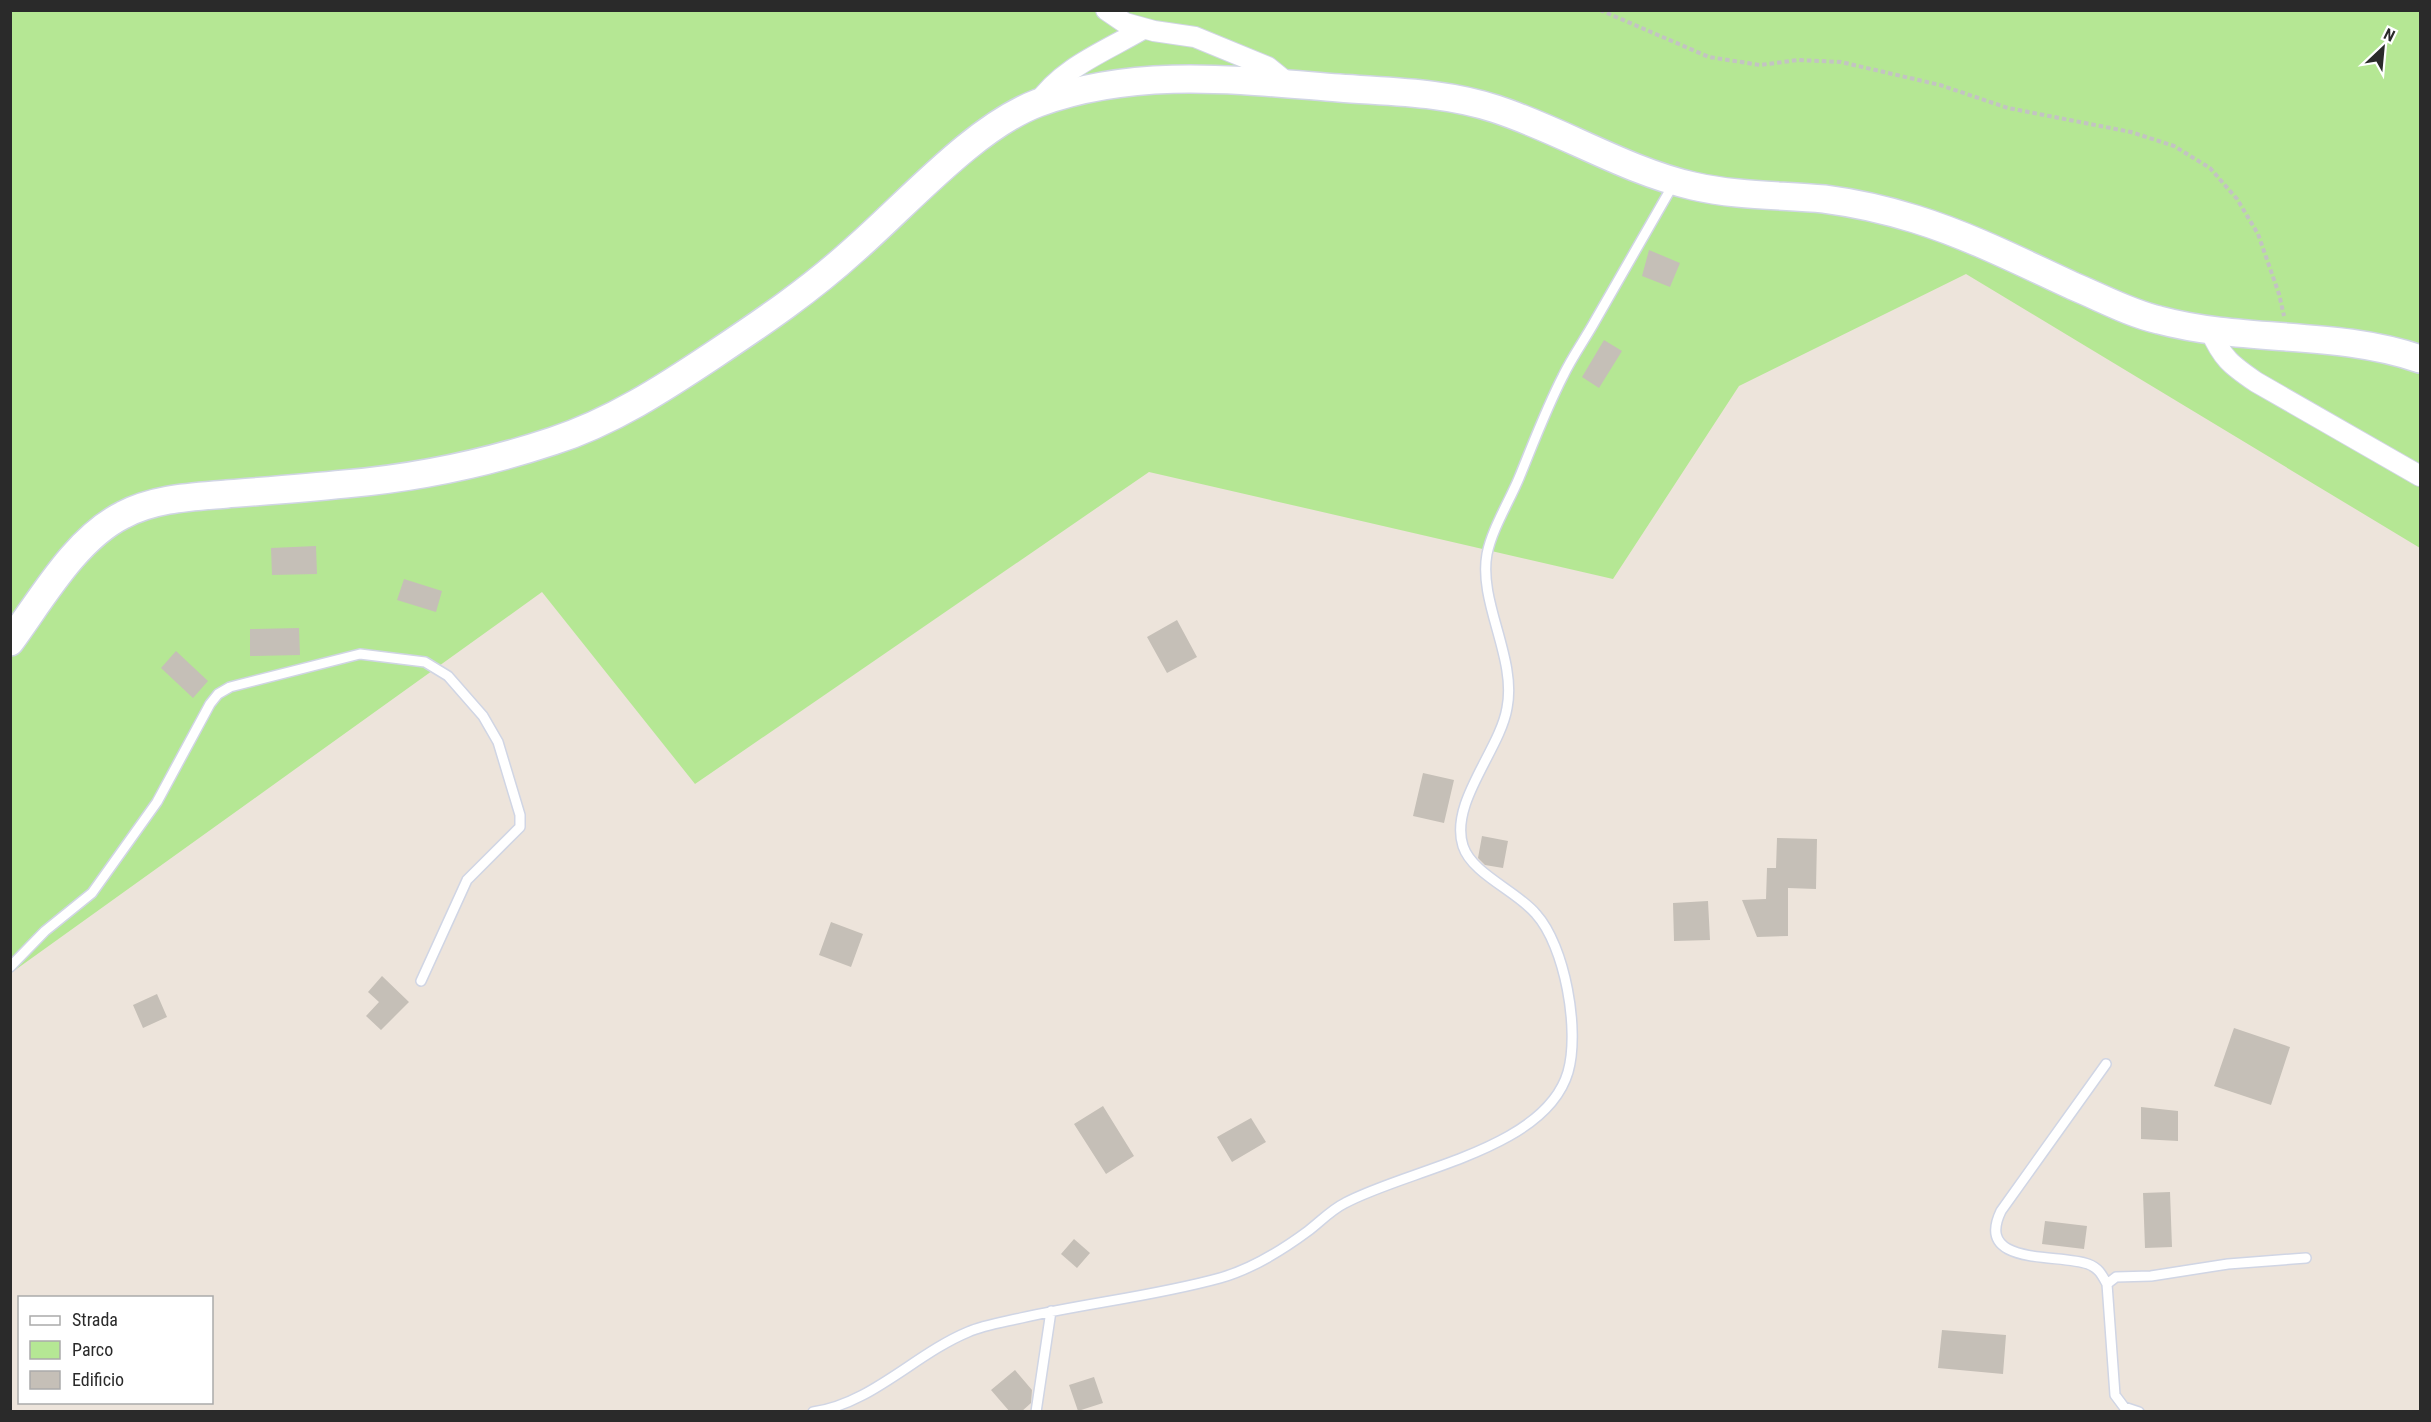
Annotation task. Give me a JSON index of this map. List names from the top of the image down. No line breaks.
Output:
{"legend":["Strada","Parco","Edificio"],"north":"top right"}
